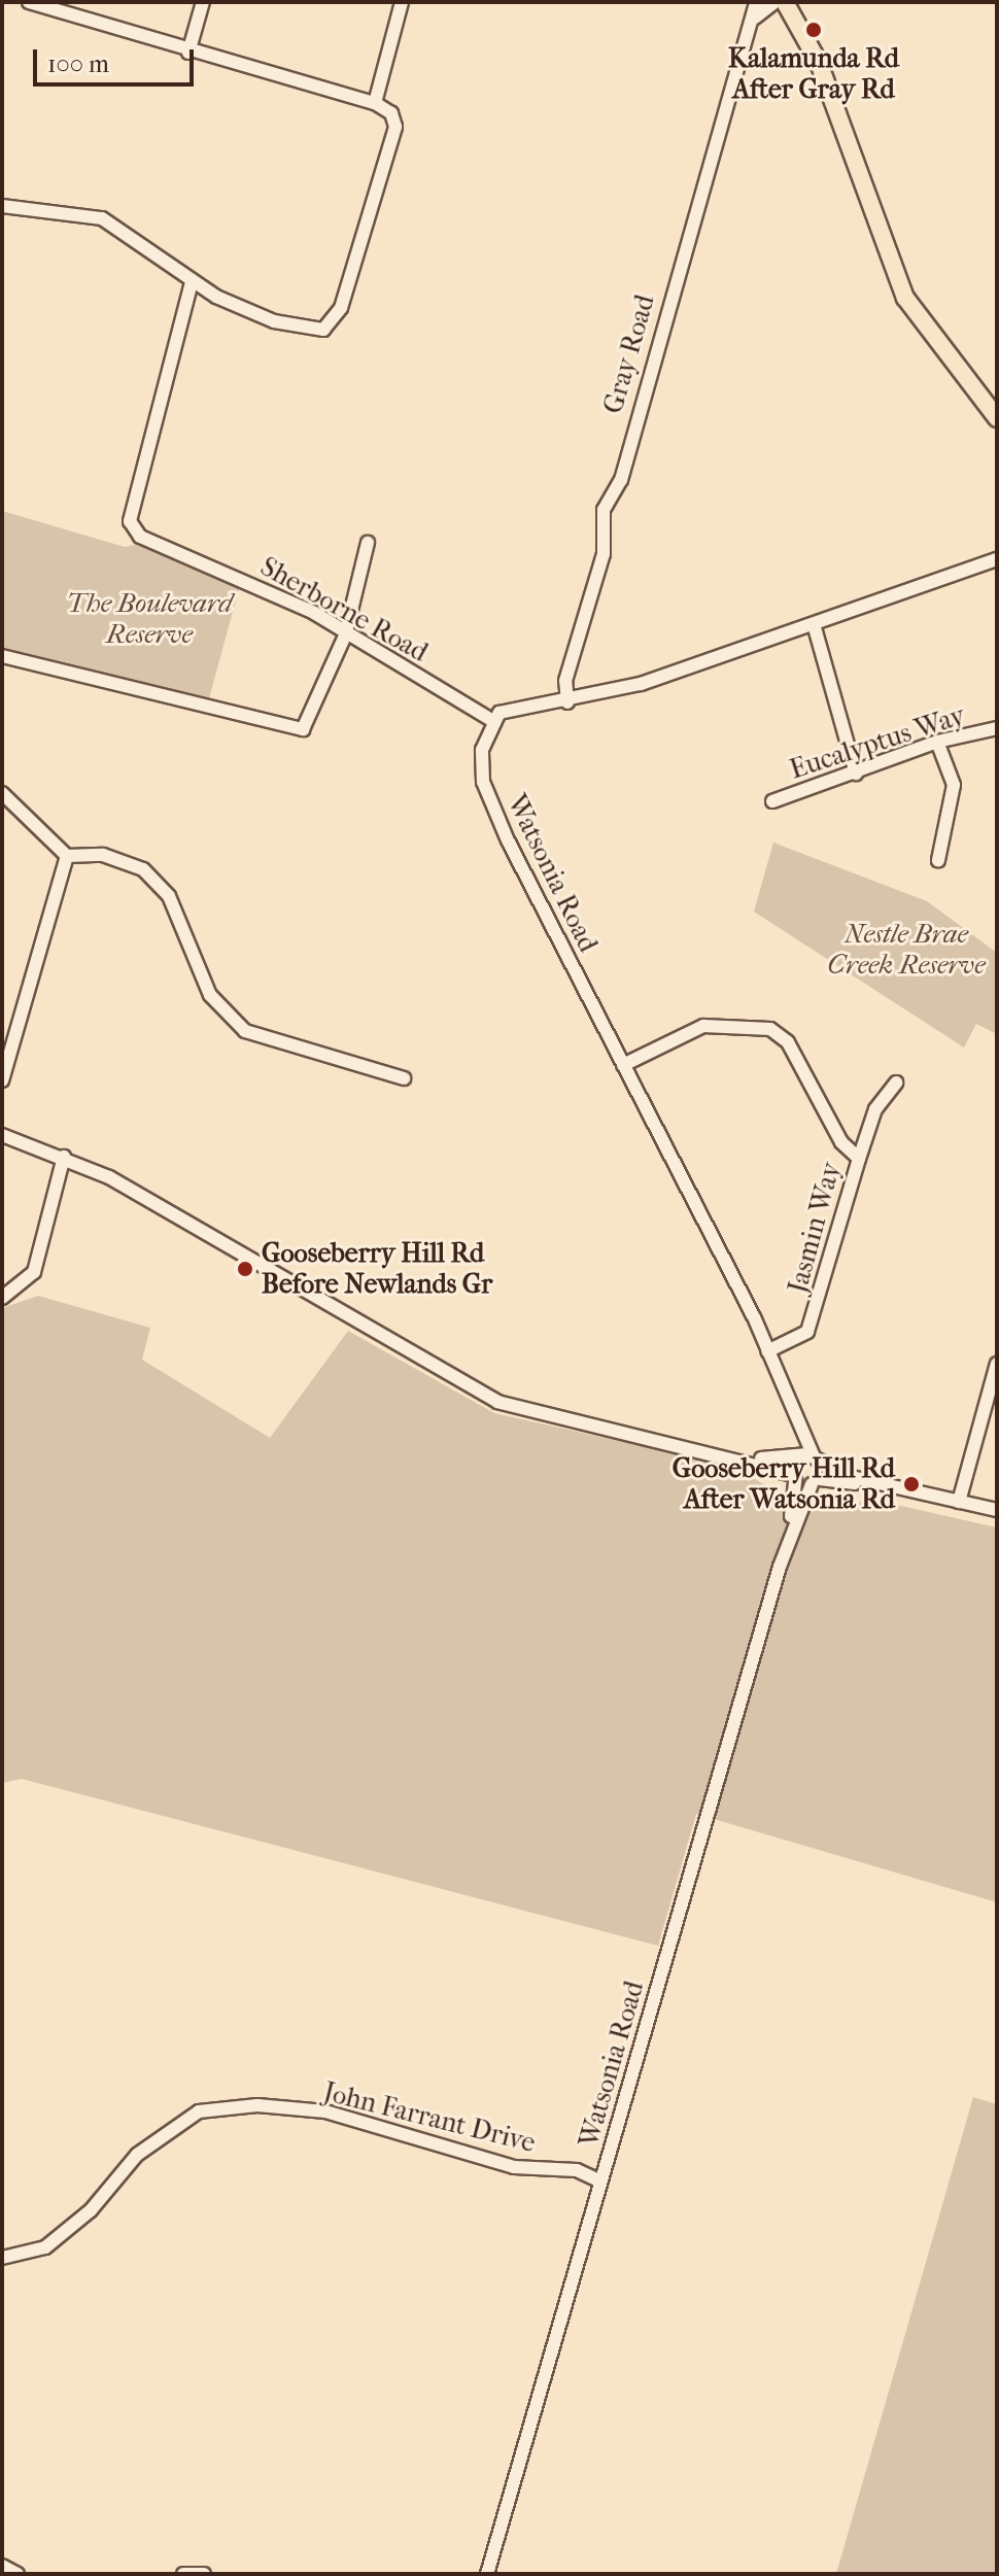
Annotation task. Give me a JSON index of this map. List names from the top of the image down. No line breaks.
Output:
{"streets":{"street":["Gray Road","Sherborne Road","Eucalyptus Way","Watsonia Road","Jasmin Way","John Farrant Drive"]},"crossings":[["Sherborne Road","Watsonia Road"],["Watsonia Road","Jasmin Way"],["Watsonia Road","John Farrant Drive"]],"parks":["The Boulevard Reserve","Nestle Brae Creek Reserve"],"places":["Kalamunda Rd After Gray Rd","Gooseberry Hill Rd Before Newlands Gr","Gooseberry Hill Rd After Watsonia Rd"],"scale_bar":"100 m"}
